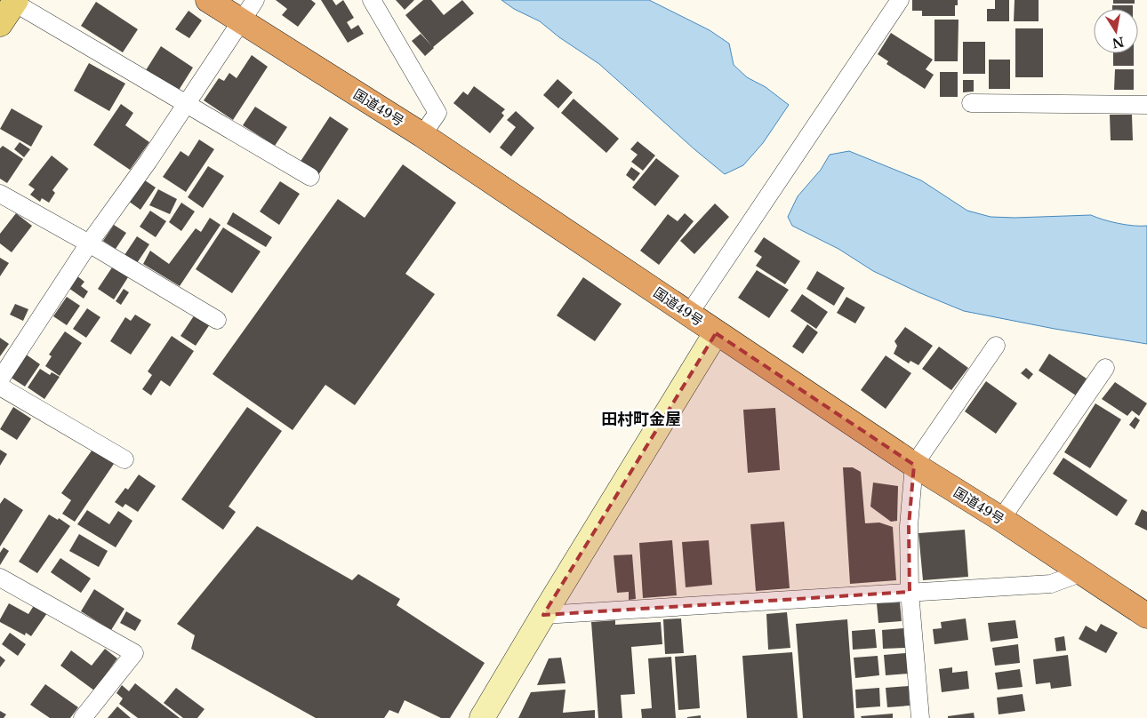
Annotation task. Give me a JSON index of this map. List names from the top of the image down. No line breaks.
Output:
{"streets":{"highway":["国道49号"]},"districts":["田村町金屋"],"north":"bottom"}
